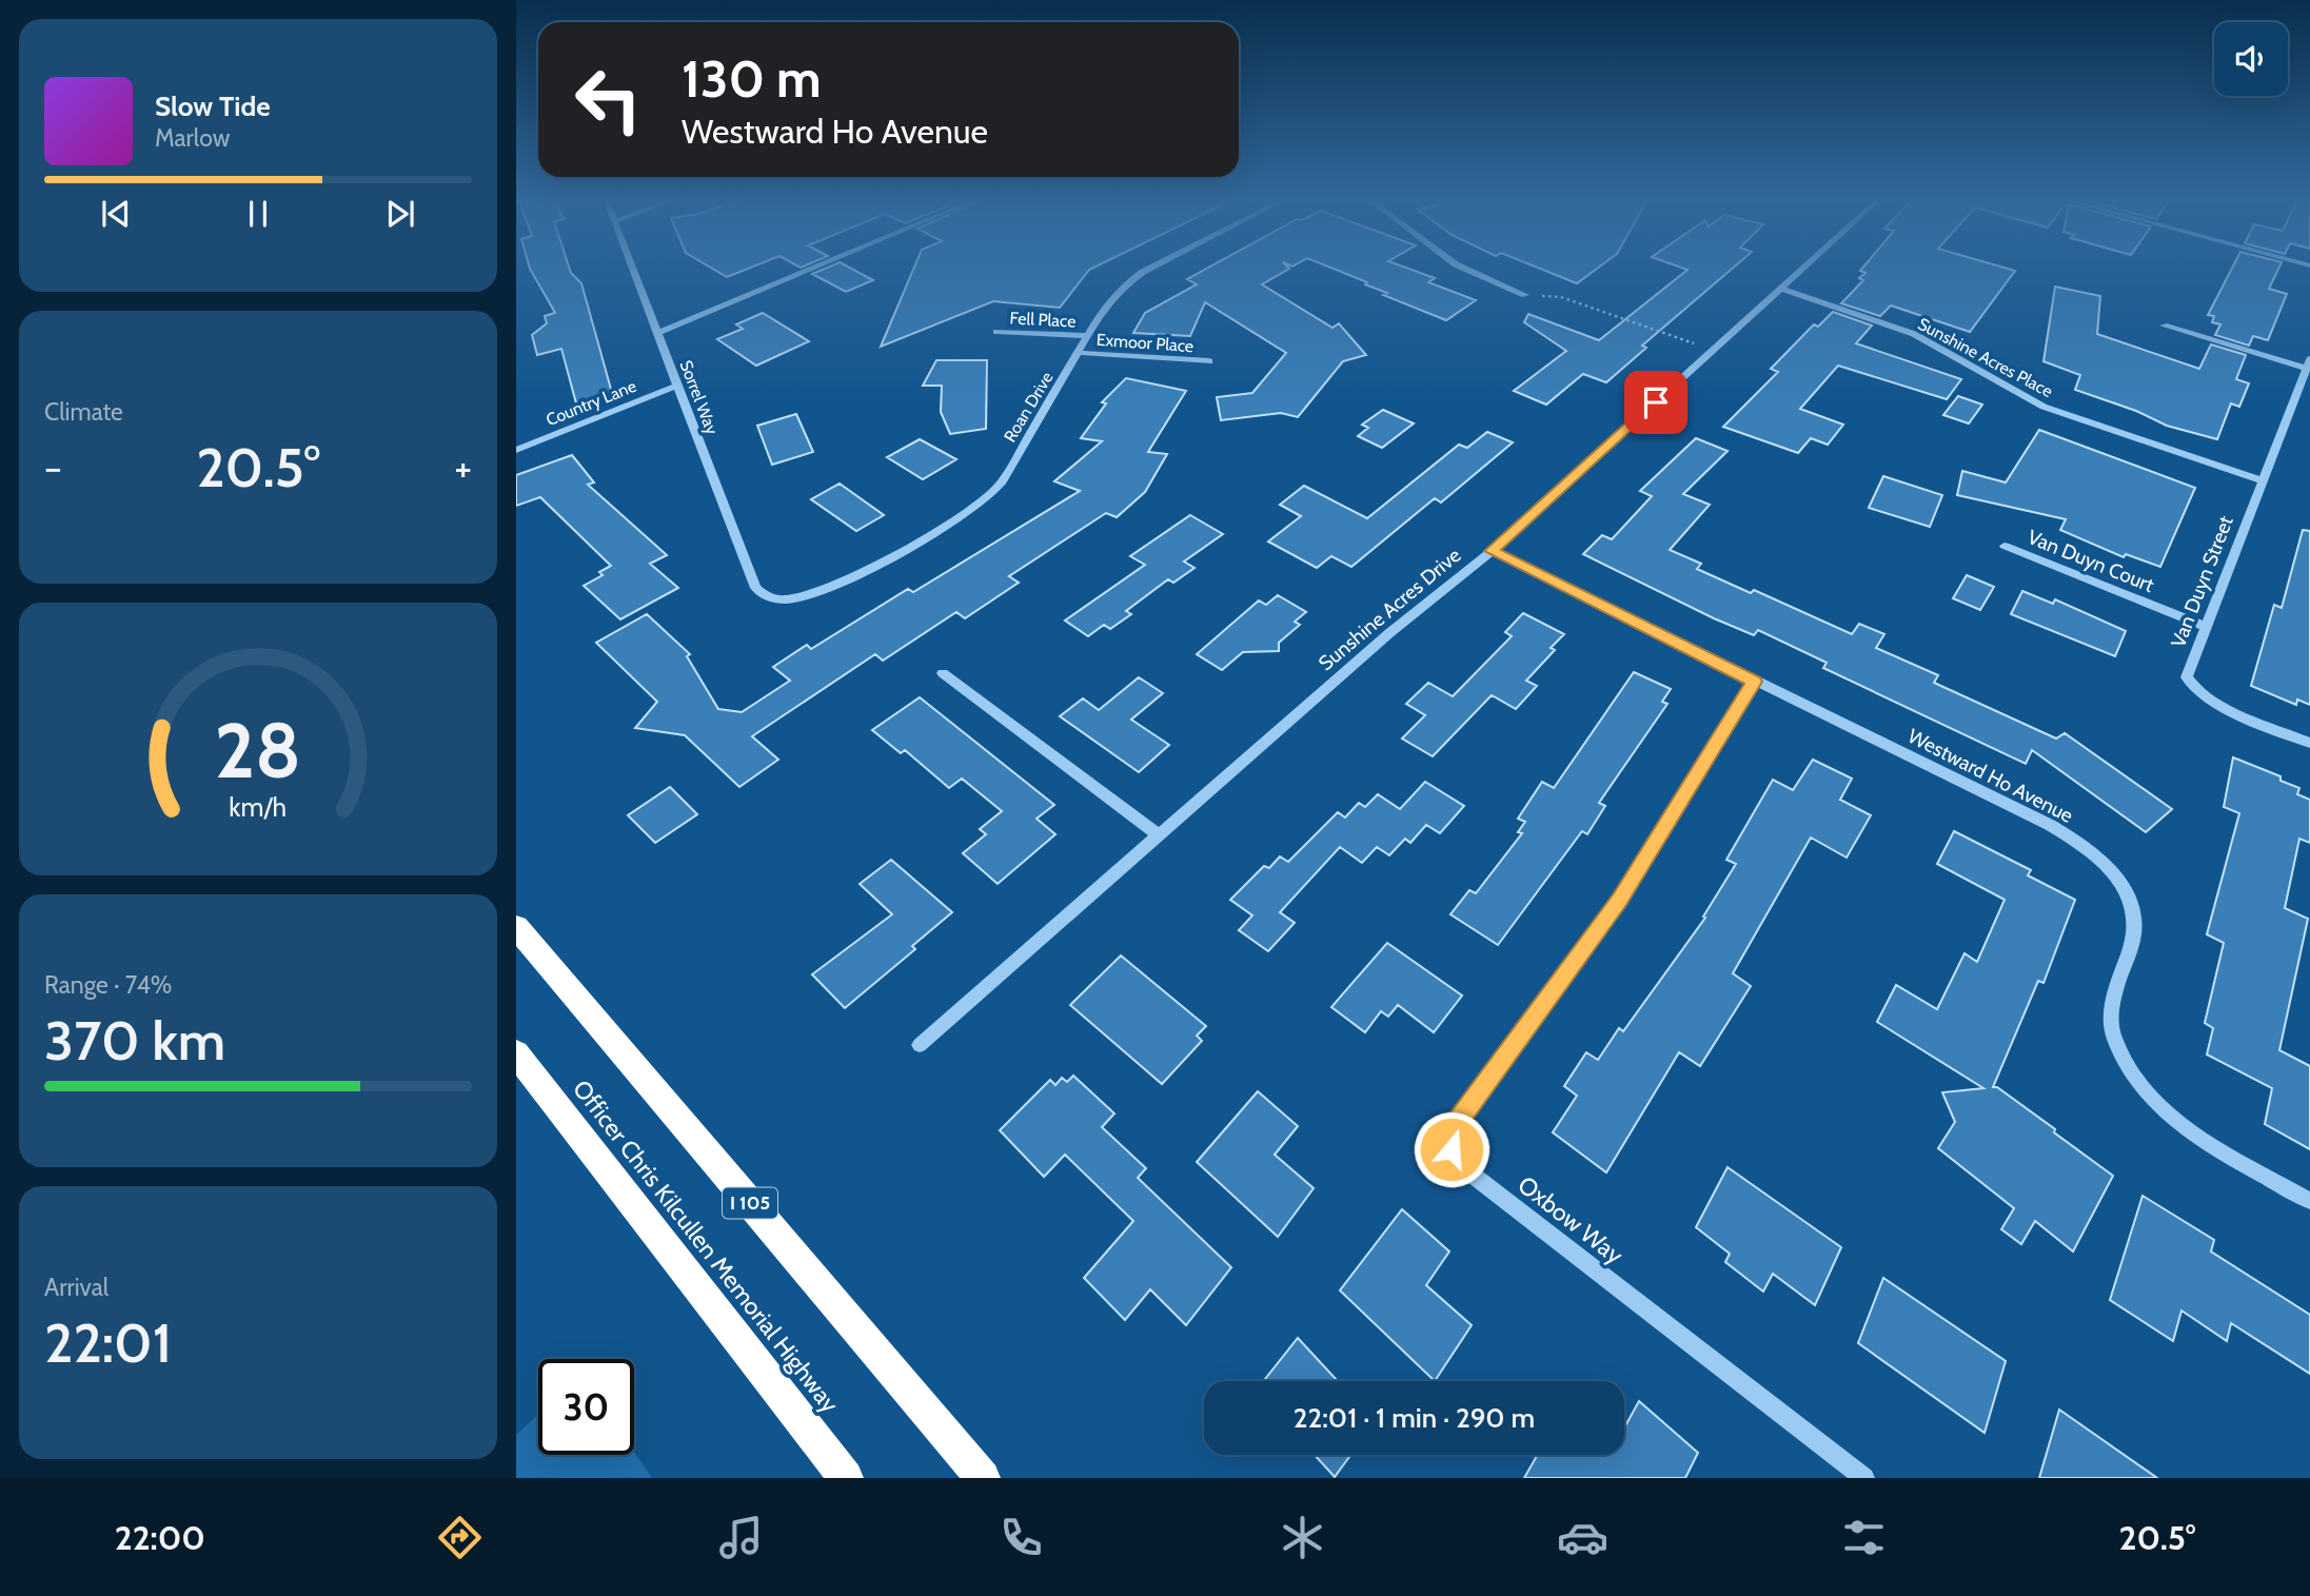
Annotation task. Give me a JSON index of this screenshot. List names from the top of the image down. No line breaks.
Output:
{"streets":{"highway":["I 105","Officer Chris Kilcullen Memorial Highway"],"street":["Fell Place","Exmoor Place","Sunshine Acres Place","Sorrel Way","Country Lane","Roan Drive","Van Duyn Court","Van Duyn Street","Sunshine Acres Drive","Westward Ho Avenue","Oxbow Way"]},"crossings":[["Fell Place","Roan Drive"],["Exmoor Place","Roan Drive"],["Sunshine Acres Place","Van Duyn Street"],["Sunshine Acres Place","Sunshine Acres Drive"],["Sorrel Way","Country Lane"],["Sorrel Way","Roan Drive"],["Van Duyn Court","Van Duyn Street"],["Sunshine Acres Drive","Westward Ho Avenue"],["Westward Ho Avenue","Oxbow Way"]],"page":{"turn":["130 m","Westward Ho Avenue"],"song":["Slow Tide","Marlow"],"tile":["Climate",["Range · 74%","370 km"],["Arrival","22:01"]],"heat":["−","20.5°","+"],"limit":"30","trip":"22:01 · 1 min · 290 m","tabs":["22:00","20.5°"],"gauge":["28","km/h"]}}
